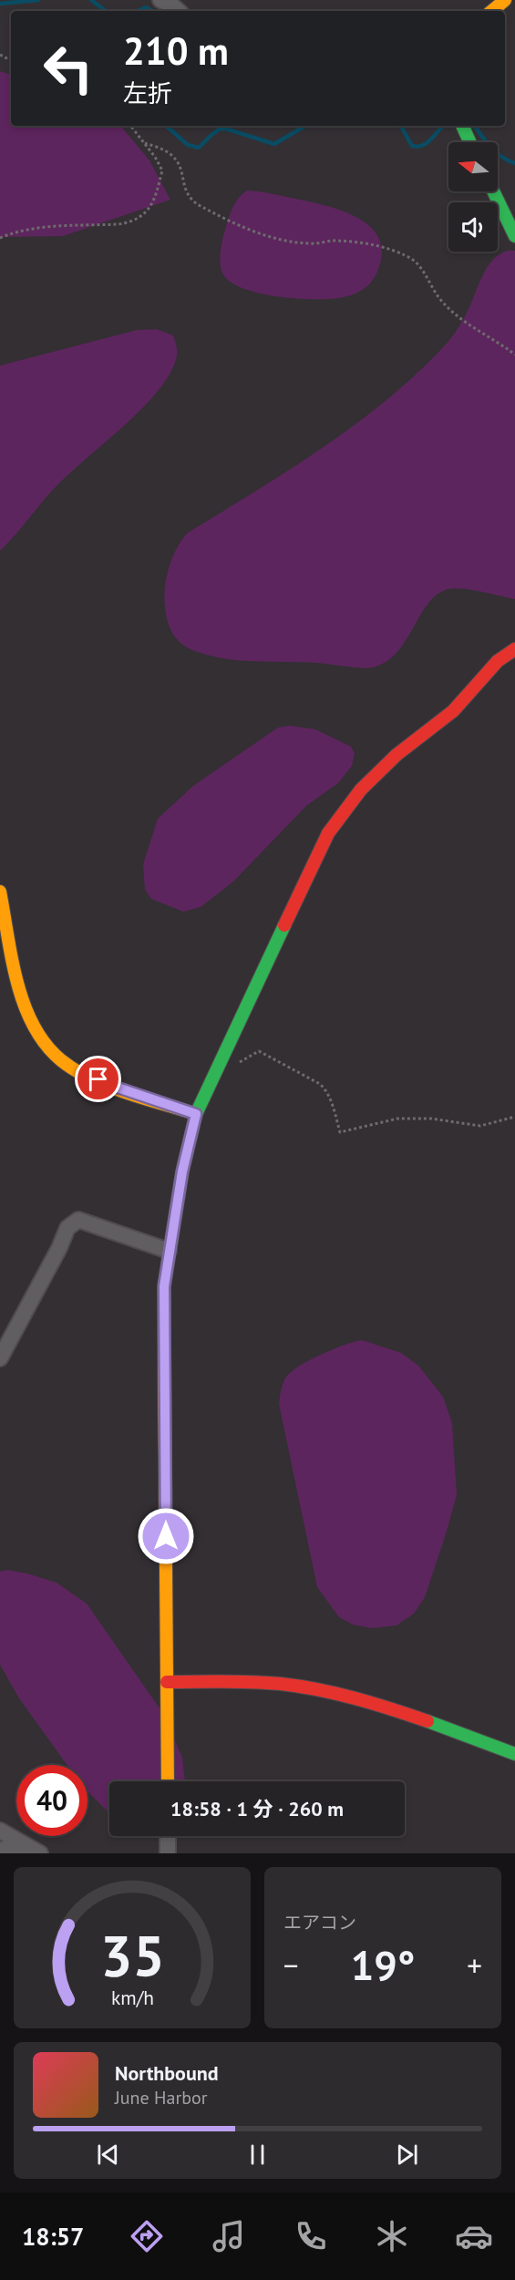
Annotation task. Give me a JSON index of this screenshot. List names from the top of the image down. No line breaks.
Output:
{"north":"left","page":{"turn":["210 m","左折"],"limit":"40","trip":"18:58 · 1 分 · 260 m","tile":"エアコン","heat":["−","19°","+"],"song":["Northbound","June Harbor"],"tabs":"18:57","gauge":["35","km/h"]}}
